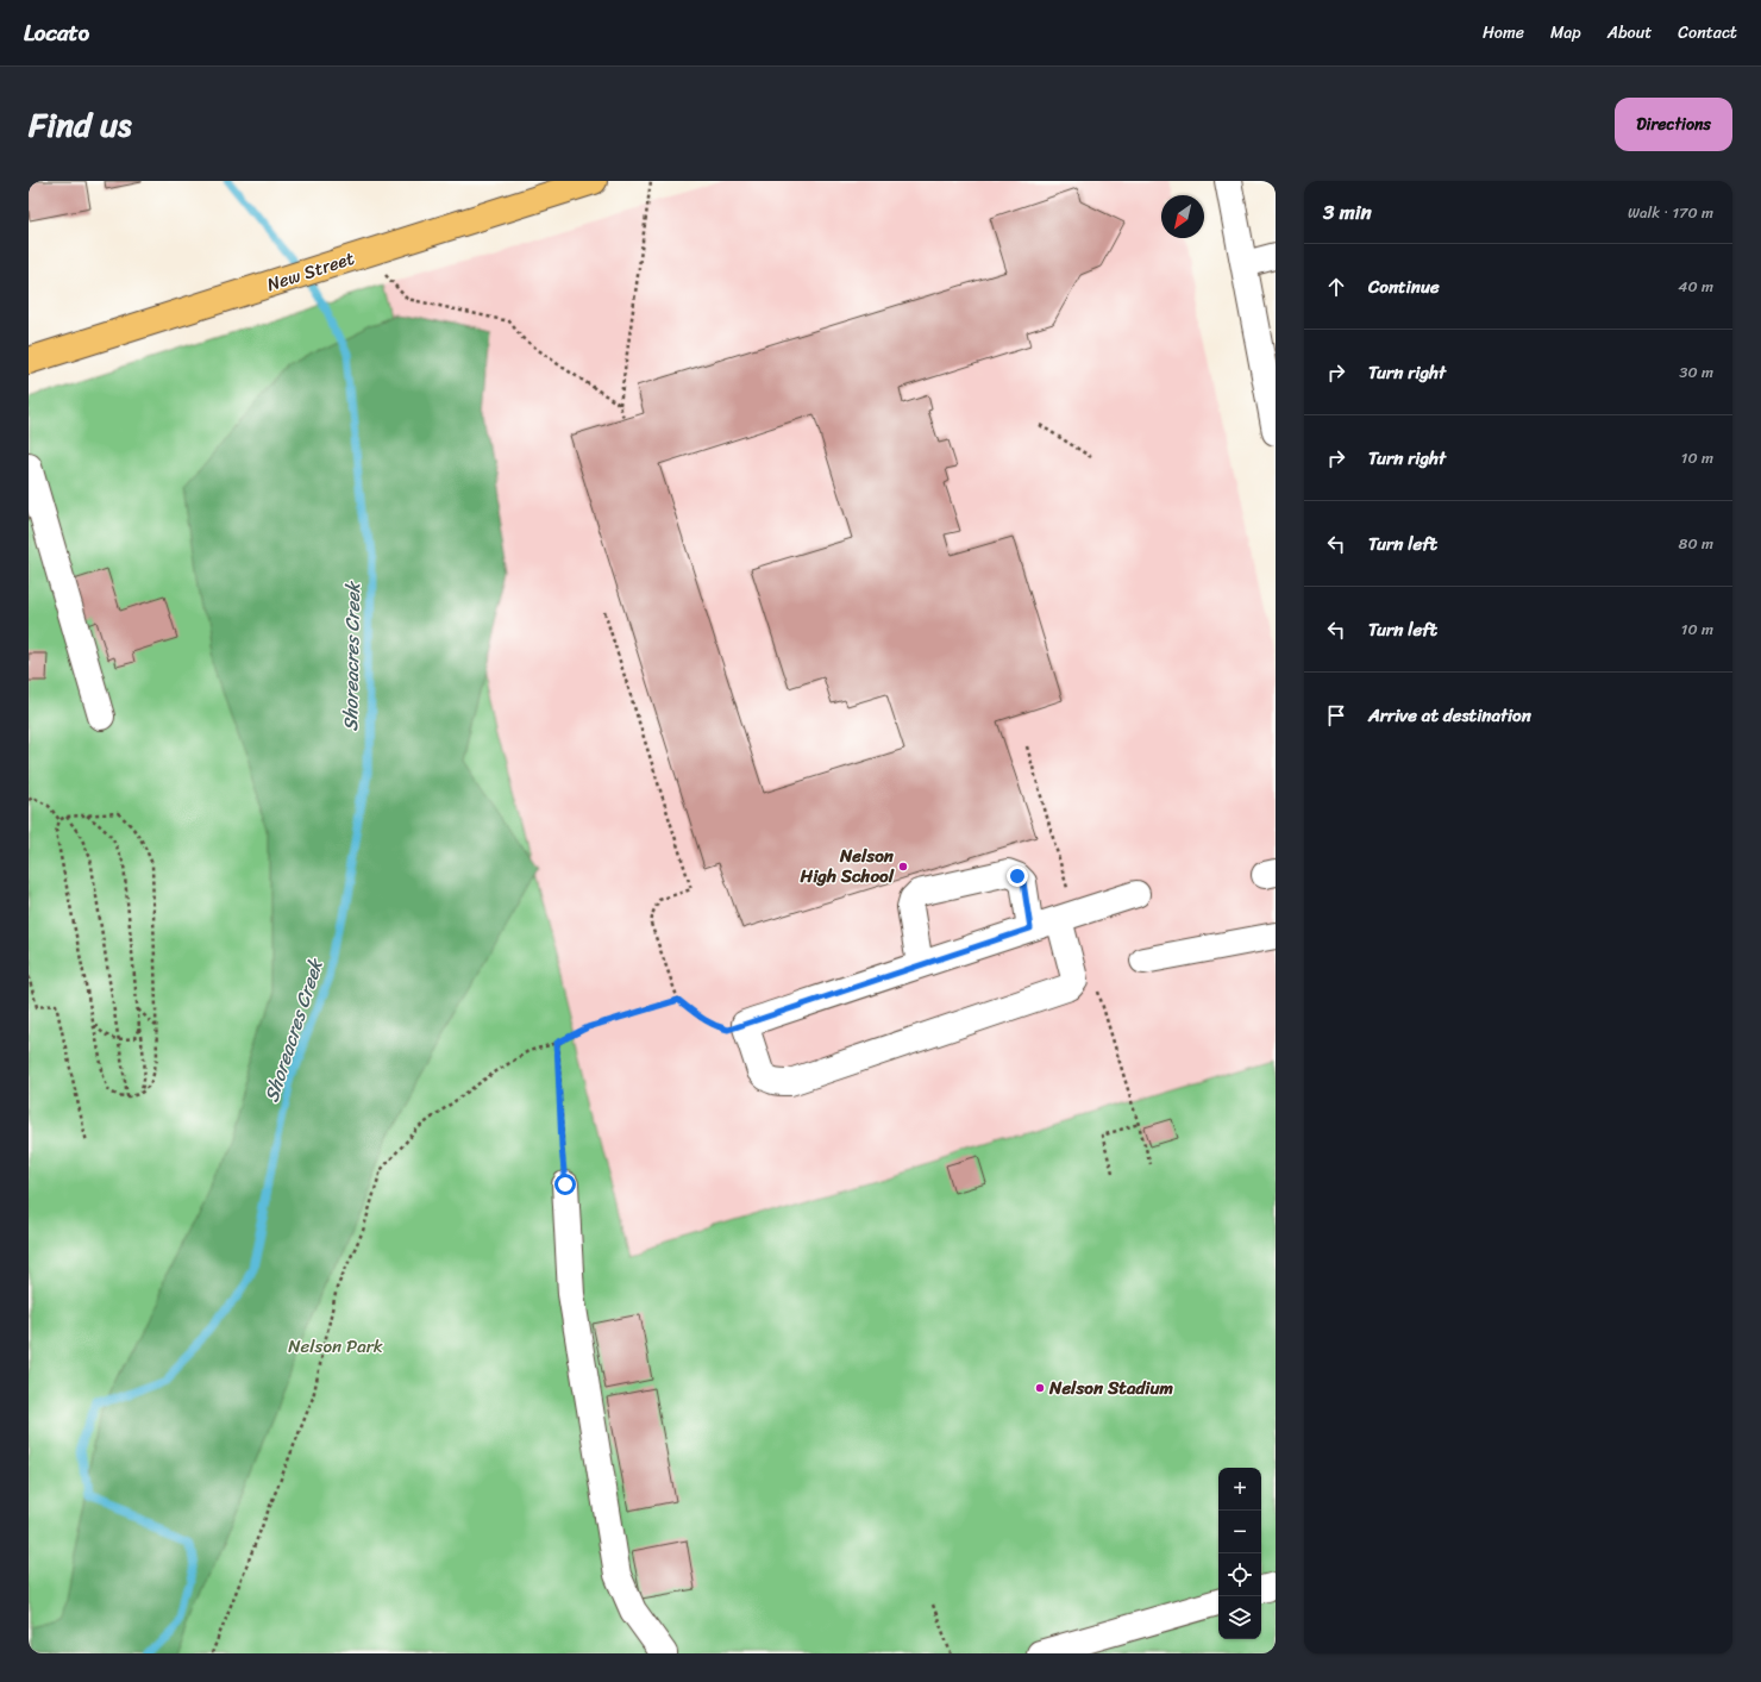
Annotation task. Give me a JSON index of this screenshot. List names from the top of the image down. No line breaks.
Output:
{"streets":{"main road":["New Street"]},"water":["Shoreacres Creek"],"parks":["Nelson Park"],"places":["Nelson High School","Nelson Stadium"],"north":"bottom left","page":{"header":"Locato","nav":["Home","Map","About","Contact"],"title":"Find us","buttons":"Directions","heading":["3 min","Walk · 170 m"],"list":[["Continue","40 m"],["Turn right","30 m"],["Turn right","10 m"],["Turn left","80 m"],["Turn left","10 m"],"Arrive at destination"],"map_buttons":["+","−"]}}
